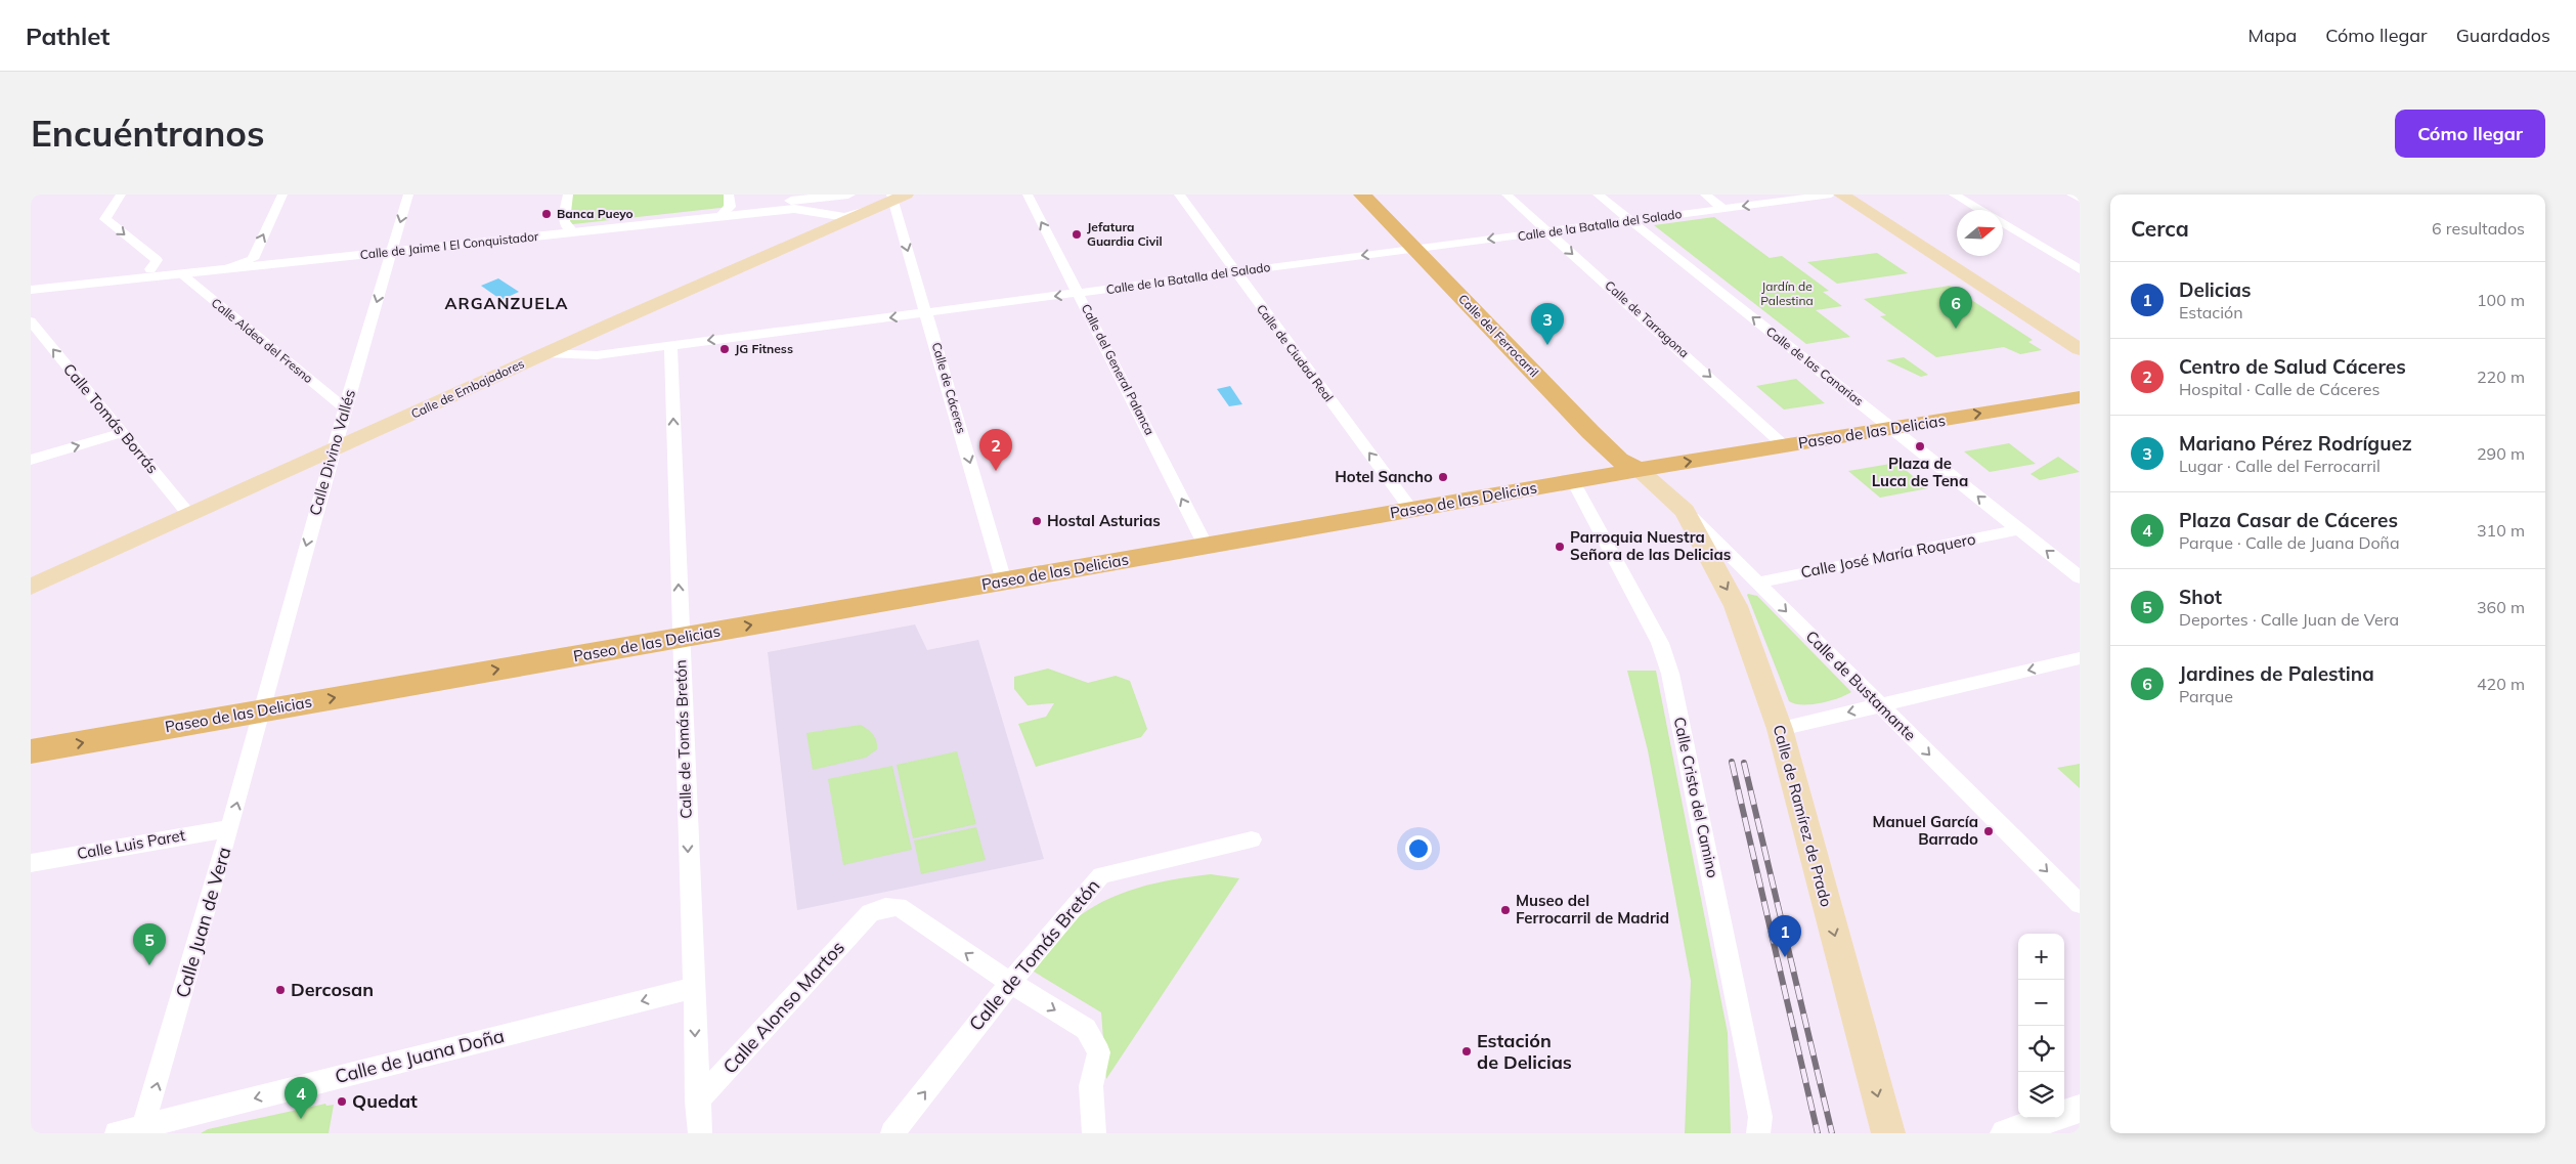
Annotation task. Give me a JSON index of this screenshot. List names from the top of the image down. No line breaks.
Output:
{"streets":{"main road":["Calle del Ferrocarril","Calle de Embajadores","Paseo de las Delicias","Calle de Bustamante","Calle de Ramírez de Prado"],"street":["Calle de la Batalla del Salado","Calle de Jaime I El Conquistador","Calle de Tarragona","Calle Aldea del Fresno","Calle de Ciudad Real","Calle de las Canarias","Calle del General Palanca","Calle de Cáceres","Calle Tomás Borrás","Calle Divino Vallés","Calle José María Roquero","Calle de Tomás Bretón","Calle Cristo del Camino","Calle Luis Paret","Calle Juan de Vera","Calle Alonso Martos","Calle de Juana Doña"]},"crossings":[["Calle de la Batalla del Salado","Calle de Tarragona"],["Calle de la Batalla del Salado","Calle del Ferrocarril"],["Calle de la Batalla del Salado","Calle de Ciudad Real"],["Calle de la Batalla del Salado","Calle de las Canarias"],["Calle de la Batalla del Salado","Calle del General Palanca"],["Calle de la Batalla del Salado","Calle de Cáceres"],["Calle de la Batalla del Salado","Calle de Embajadores"],["Calle de la Batalla del Salado","Calle de Tomás Bretón"],["Calle de Jaime I El Conquistador","Calle Aldea del Fresno"],["Calle de Jaime I El Conquistador","Calle de Embajadores"],["Calle de Jaime I El Conquistador","Calle Divino Vallés"],["Calle de Tarragona","Paseo de las Delicias"],["Calle del Ferrocarril","Paseo de las Delicias"],["Calle del Ferrocarril","Calle de Bustamante"],["Calle Aldea del Fresno","Calle Divino Vallés"],["Calle de Ciudad Real","Paseo de las Delicias"],["Calle de las Canarias","Paseo de las Delicias"],["Calle de las Canarias","Calle José María Roquero"],["Calle del General Palanca","Paseo de las Delicias"],["Calle de Cáceres","Calle de Embajadores"],["Calle de Cáceres","Paseo de las Delicias"],["Calle de Embajadores","Calle Tomás Borrás"],["Calle de Embajadores","Calle Divino Vallés"],["Paseo de las Delicias","Calle Divino Vallés"],["Paseo de las Delicias","Calle de Bustamante"],["Paseo de las Delicias","Calle de Tomás Bretón"],["Paseo de las Delicias","Calle Cristo del Camino"],["Paseo de las Delicias","Calle Juan de Vera"],["Calle Divino Vallés","Calle Juan de Vera"],["Calle José María Roquero","Calle de Bustamante"],["Calle de Bustamante","Calle de Ramírez de Prado"],["Calle de Tomás Bretón","Calle Alonso Martos"],["Calle de Tomás Bretón","Calle de Juana Doña"],["Calle Luis Paret","Calle Juan de Vera"],["Calle Juan de Vera","Calle de Juana Doña"]],"one_way":["Calle de la Batalla del Salado","Calle de Tarragona","Calle de Ciudad Real","Calle de las Canarias","Calle del General Palanca","Calle de Cáceres","Calle Tomás Borrás","Paseo de las Delicias","Calle Divino Vallés","Calle de Bustamante","Calle de Ramírez de Prado","Calle Juan de Vera","Calle de Juana Doña"],"districts":["ARGANZUELA"],"parks":["Jardín de Palestina"],"places":["Banca Pueyo","Jefatura Guardia Civil","JG Fitness","Plaza de Luca de Tena","Hotel Sancho","Hostal Asturias","Parroquia Nuestra Señora de las Delicias","Manuel García Barrado","Museo del Ferrocarril de Madrid","Dercosan","Estación de Delicias","Quedat"],"north":"right","page":{"header":"Pathlet","nav":["Mapa","Cómo llegar","Guardados"],"buttons":"Cómo llegar","title":"Encuéntranos","heading":["Cerca","6 resultados"],"list":[{"mark":"1","name":"Delicias","note":"Estación","value":"100 m"},{"mark":"2","name":"Centro de Salud Cáceres","note":"Hospital · Calle de Cáceres","value":"220 m"},{"mark":"3","name":"Mariano Pérez Rodríguez","note":"Lugar · Calle del Ferrocarril","value":"290 m"},{"mark":"4","name":"Plaza Casar de Cáceres","note":"Parque · Calle de Juana Doña","value":"310 m"},{"mark":"5","name":"Shot","note":"Deportes · Calle Juan de Vera","value":"360 m"},{"mark":"6","name":"Jardines de Palestina","note":"Parque","value":"420 m"}],"pins":["6","3","2","1","5","4"],"map_buttons":["+","−"]}}
